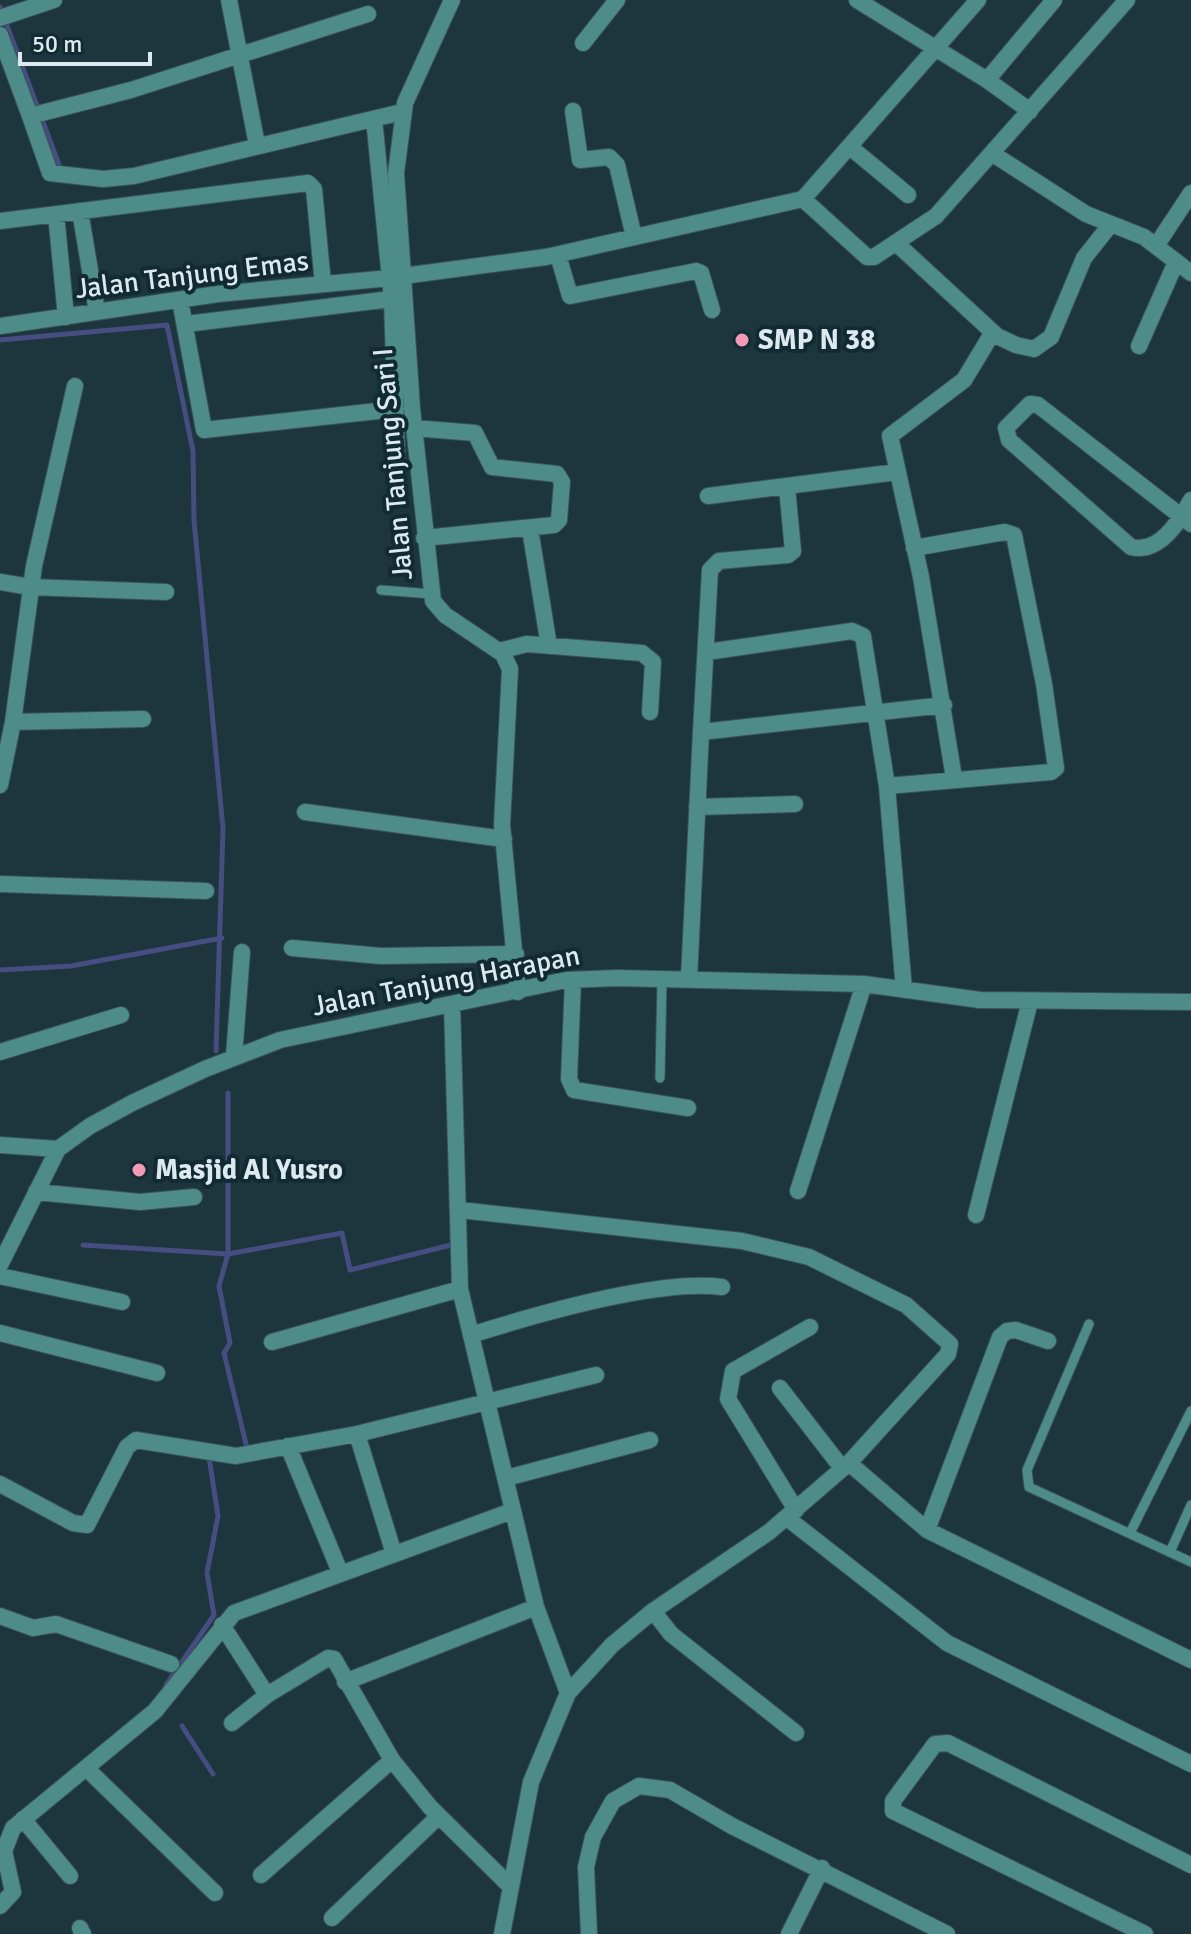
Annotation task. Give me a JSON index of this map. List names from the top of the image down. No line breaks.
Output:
{"streets":{"street":["Jalan Tanjung Emas","Jalan Tanjung Sari I","Jalan Tanjung Harapan"]},"crossings":[["Jalan Tanjung Emas","Jalan Tanjung Sari I"]],"places":["SMP N 38","Masjid Al Yusro"],"scale_bar":"50 m"}
